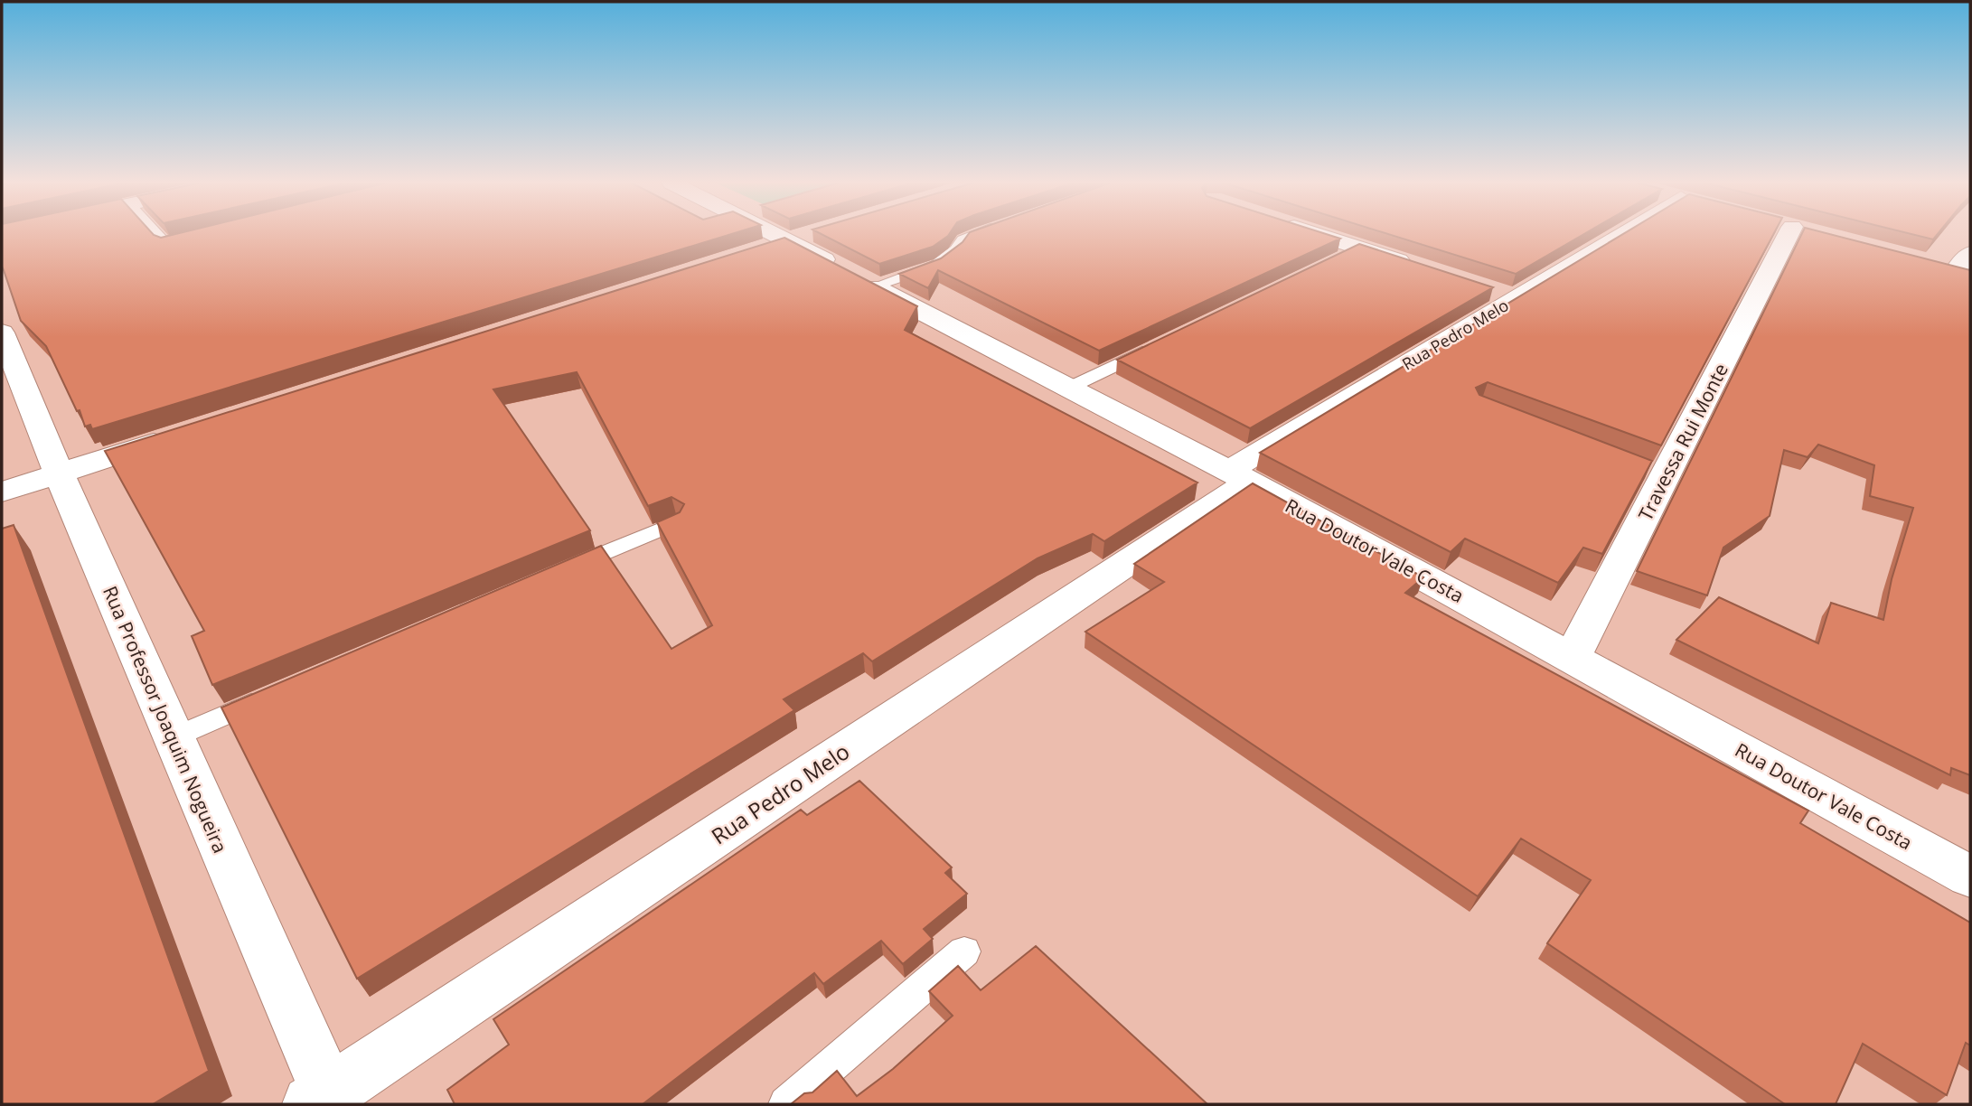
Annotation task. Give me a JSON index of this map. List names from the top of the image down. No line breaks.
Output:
{"streets":{"street":["Rua Pedro Melo","Travessa Rui Monte","Rua Doutor Vale Costa","Rua Professor Joaquim Nogueira"]},"crossings":[["Rua Pedro Melo","Rua Doutor Vale Costa"],["Rua Pedro Melo","Rua Professor Joaquim Nogueira"],["Travessa Rui Monte","Rua Doutor Vale Costa"]]}
